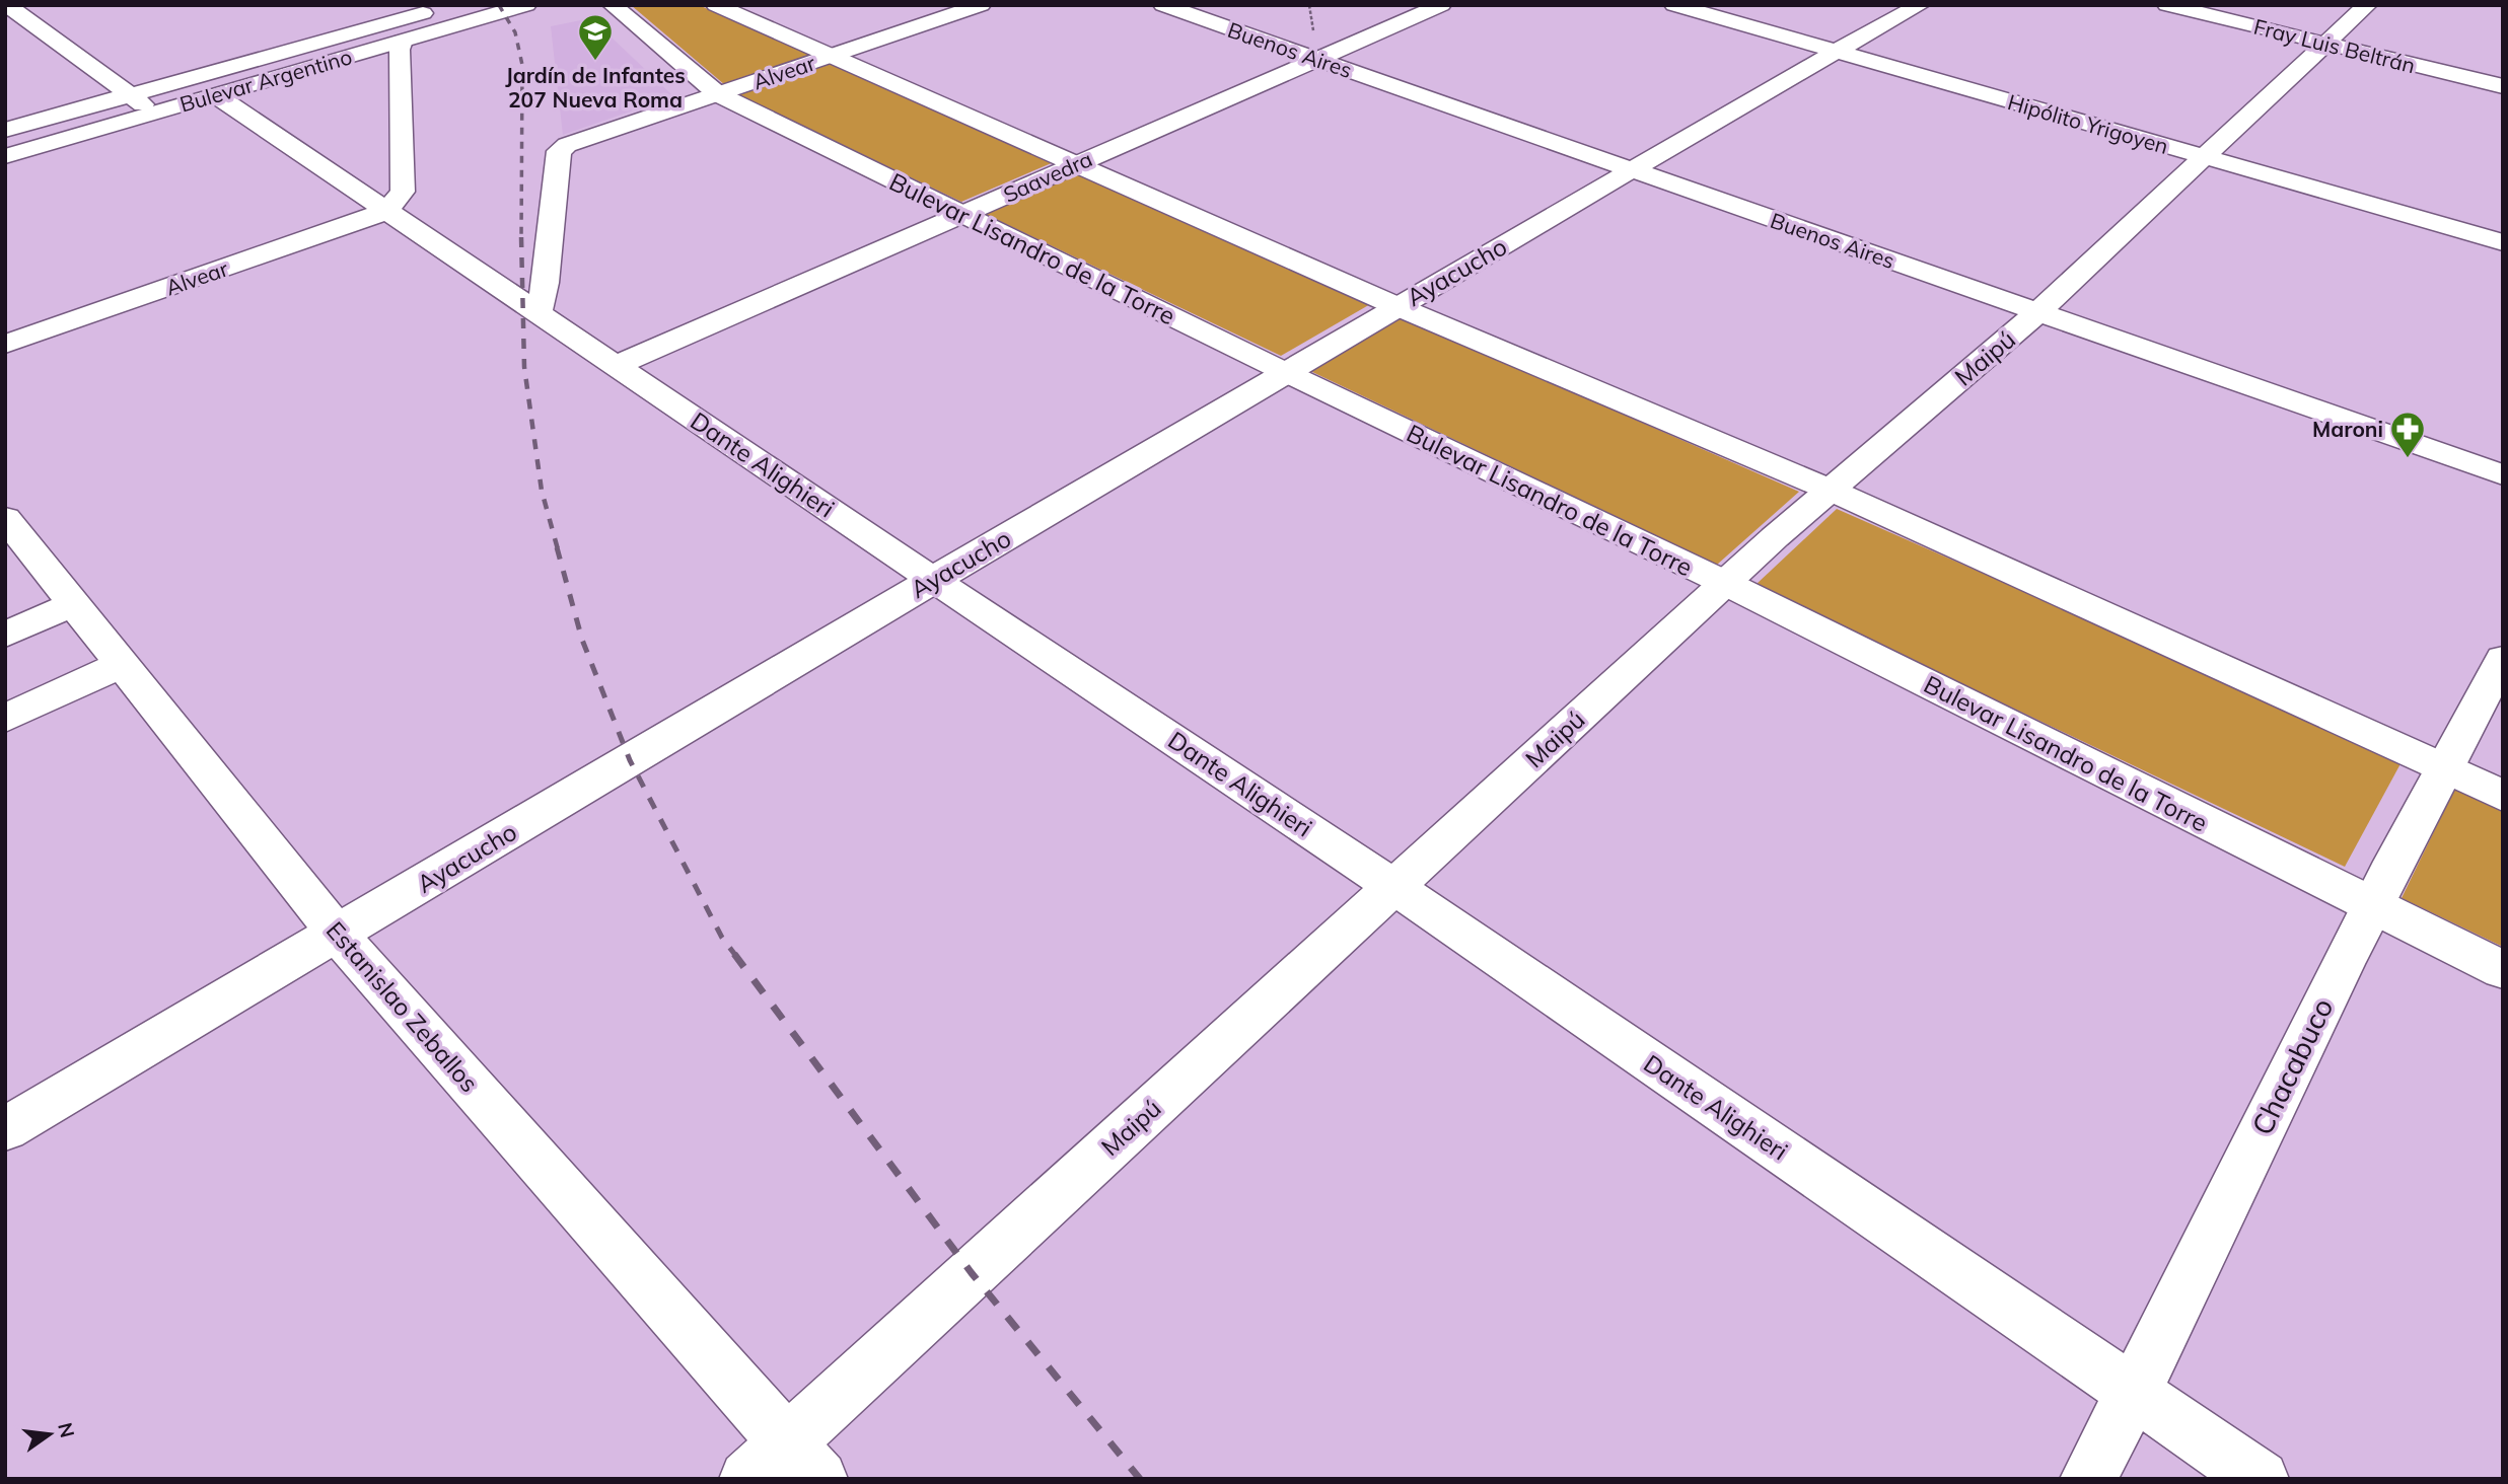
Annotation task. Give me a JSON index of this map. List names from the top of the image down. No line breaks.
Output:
{"streets":{"street":["Fray Luis Beltrán","Buenos Aires","Alvear","Bulevar Argentino","Hipólito Yrigoyen","Saavedra","Bulevar Lisandro de la Torre","Ayacucho","Maipú","Dante Alighieri","Estanislao Zeballos","Chacabuco"]},"crossings":[["Fray Luis Beltrán","Maipú"],["Buenos Aires","Saavedra"],["Buenos Aires","Ayacucho"],["Buenos Aires","Maipú"],["Alvear","Bulevar Lisandro de la Torre"],["Alvear","Dante Alighieri"],["Bulevar Argentino","Dante Alighieri"],["Hipólito Yrigoyen","Ayacucho"],["Hipólito Yrigoyen","Maipú"],["Saavedra","Bulevar Lisandro de la Torre"],["Saavedra","Dante Alighieri"],["Bulevar Lisandro de la Torre","Ayacucho"],["Bulevar Lisandro de la Torre","Maipú"],["Bulevar Lisandro de la Torre","Chacabuco"],["Ayacucho","Dante Alighieri"],["Ayacucho","Estanislao Zeballos"],["Maipú","Dante Alighieri"],["Maipú","Estanislao Zeballos"],["Dante Alighieri","Chacabuco"]],"places":{"school or university":["Jardín de Infantes 207 Nueva Roma"],"pharmacy":["Maroni"]},"north":"right"}
